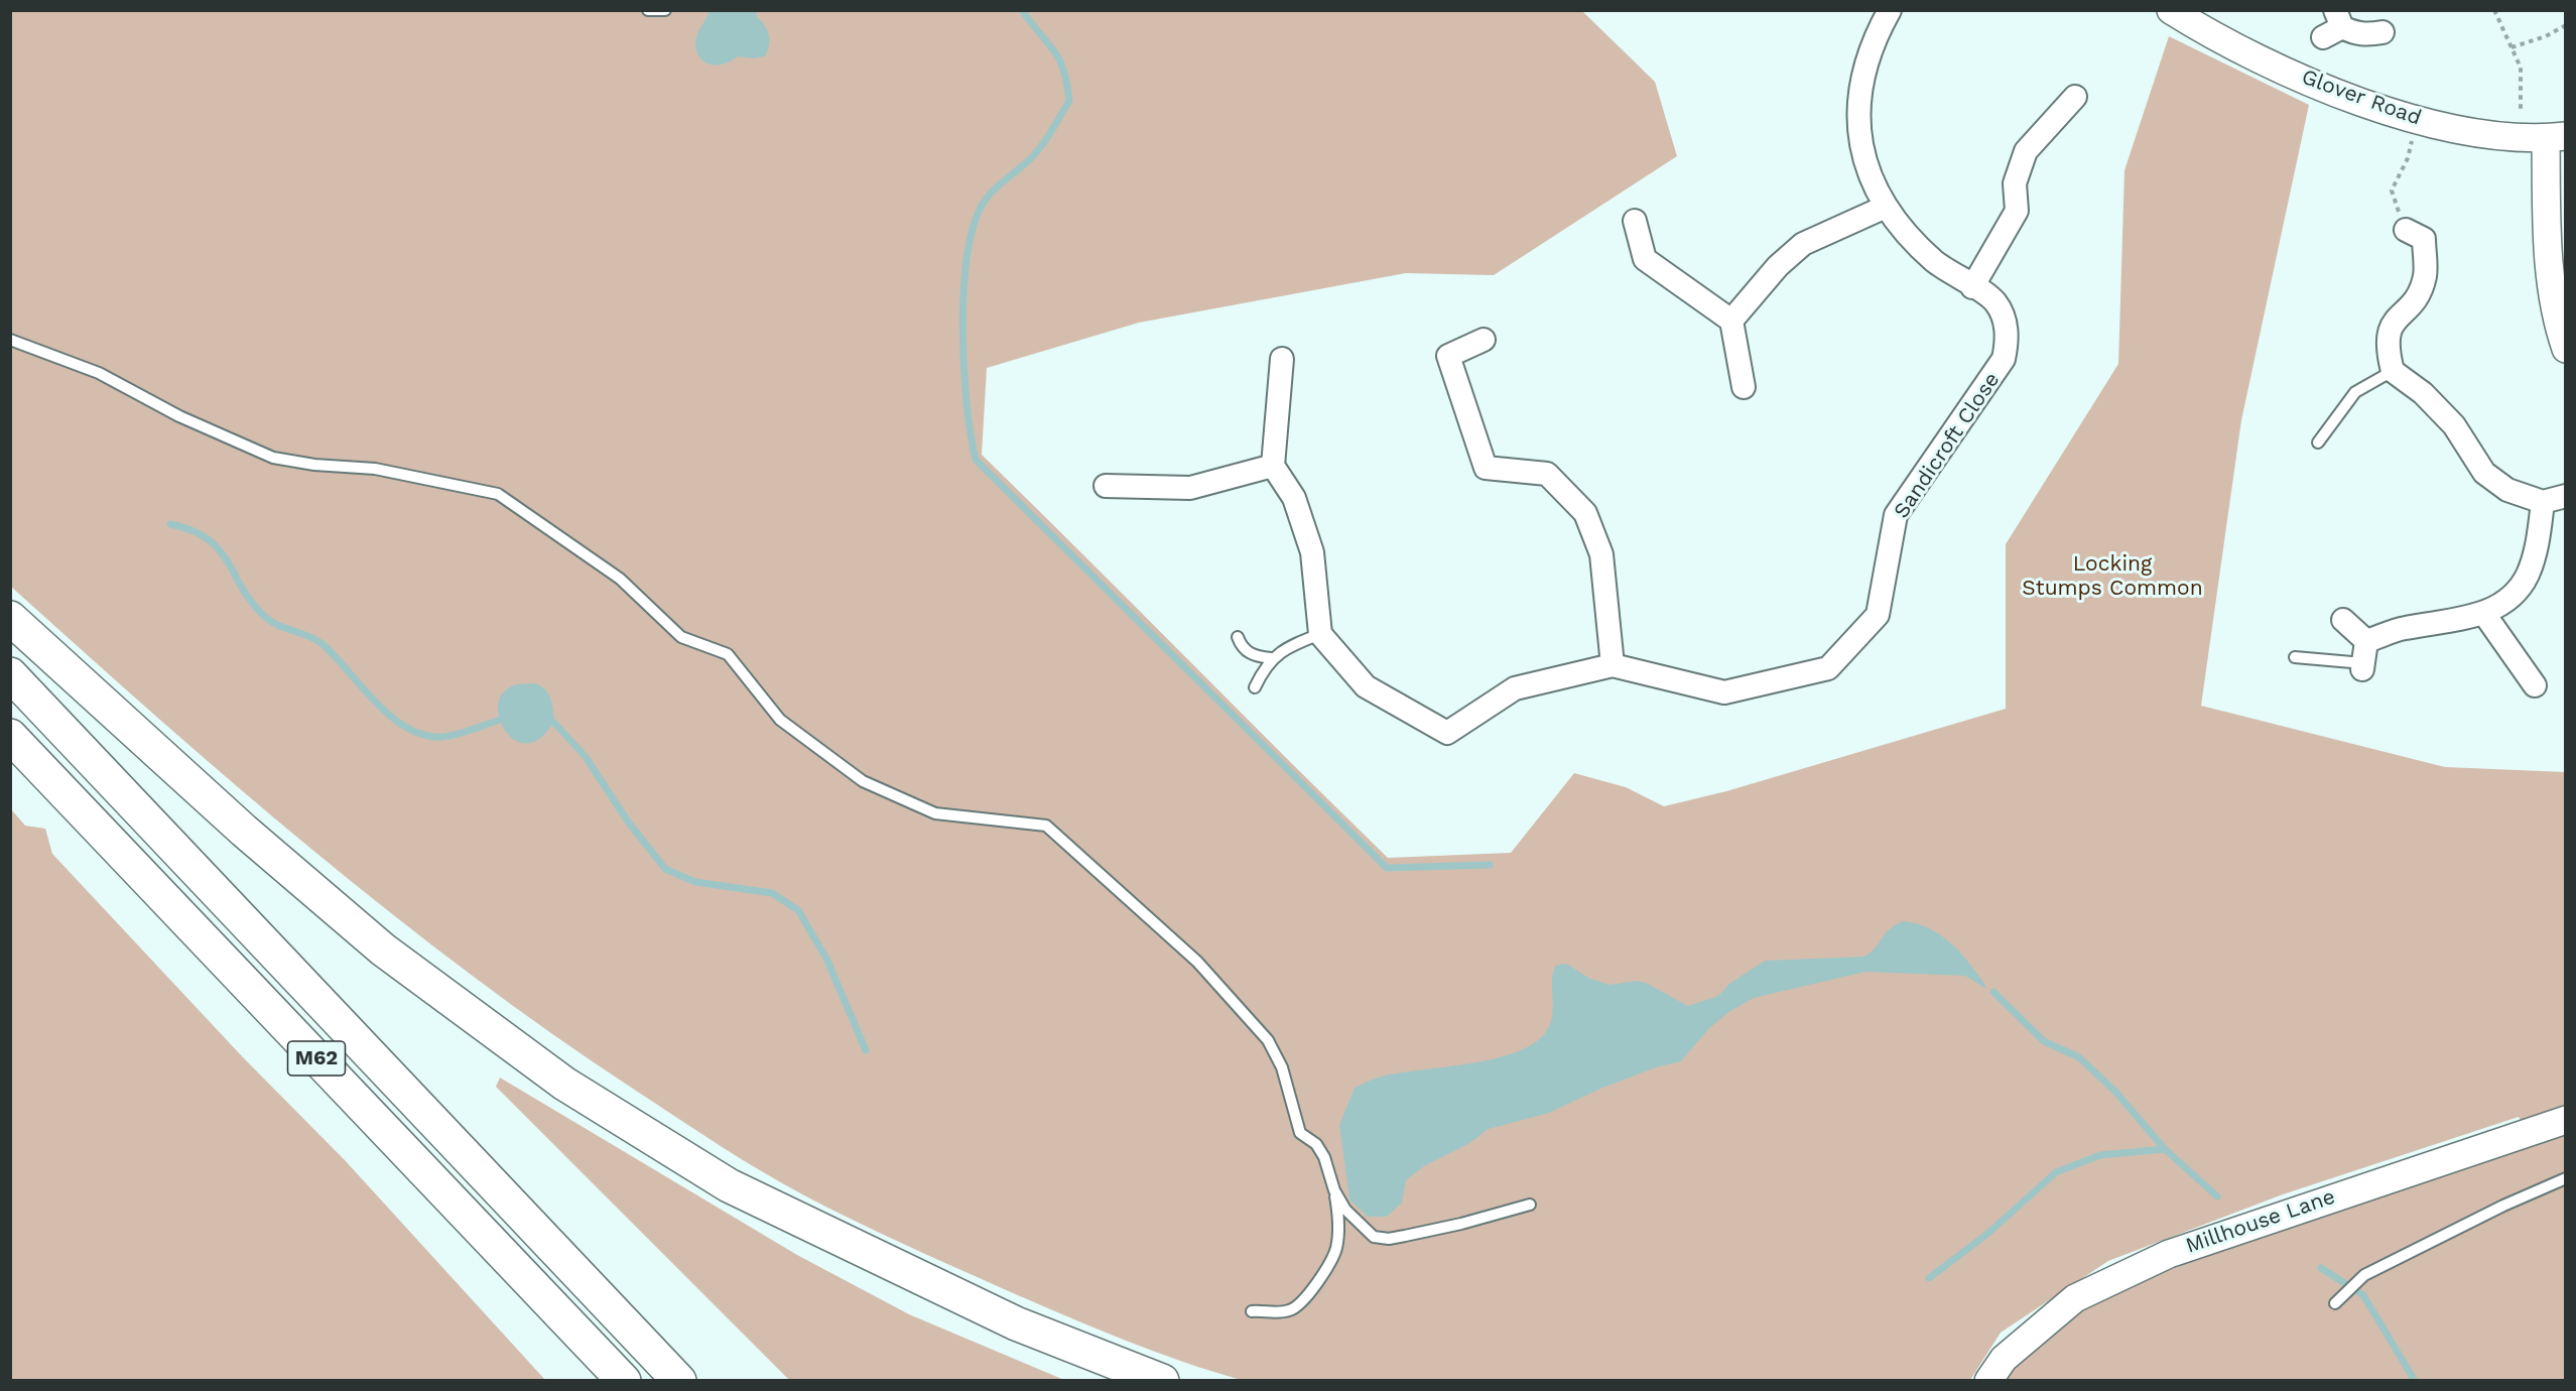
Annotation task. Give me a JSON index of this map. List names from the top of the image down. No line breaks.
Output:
{"streets":{"highway":["M62"],"street":["Glover Road","Sandicroft Close","Millhouse Lane"]},"parks":["Locking Stumps Common"]}
